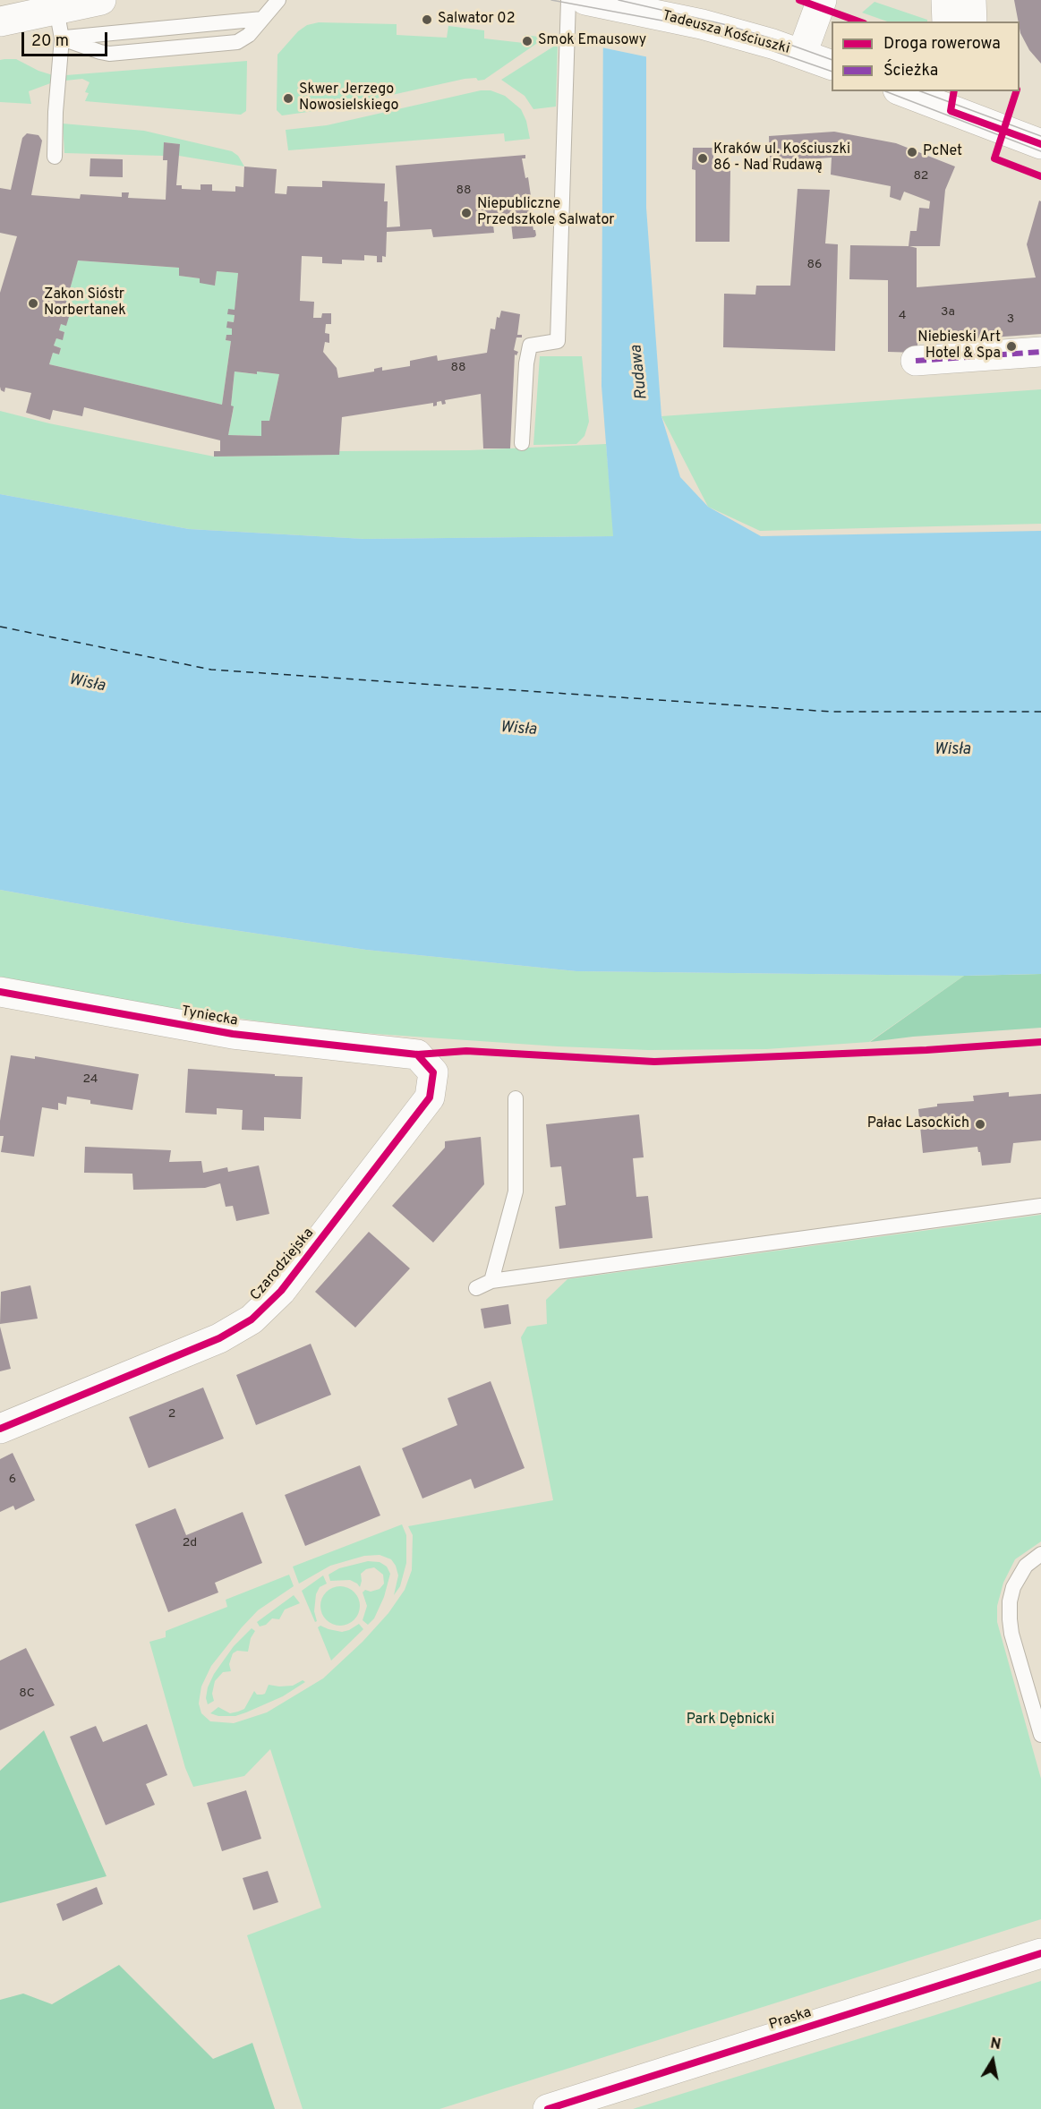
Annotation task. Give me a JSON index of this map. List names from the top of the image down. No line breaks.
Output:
{"streets":{"street":["Tadeusza Kościuszki","Tyniecka","Czarodziejska","Praska"]},"crossings":[["Tyniecka","Czarodziejska"]],"water":["Rudawa","Wisła"],"parks":["Park Dębnicki"],"places":["Salwator 02","Smok Emausowy","Skwer Jerzego Nowosielskiego","PcNet","Kraków ul. Kościuszki 86 - Nad Rudawą","Niepubliczne Przedszkole Salwator","Zakon Sióstr Norbertanek","Niebieski Art Hotel & Spa","Pałac Lasockich"],"house_numbers":["82","88","86","3a","4","3","88","24","2","6","2d","8C"],"legend":["Droga rowerowa","Ścieżka"],"scale_bar":"20 m","north":"top"}
